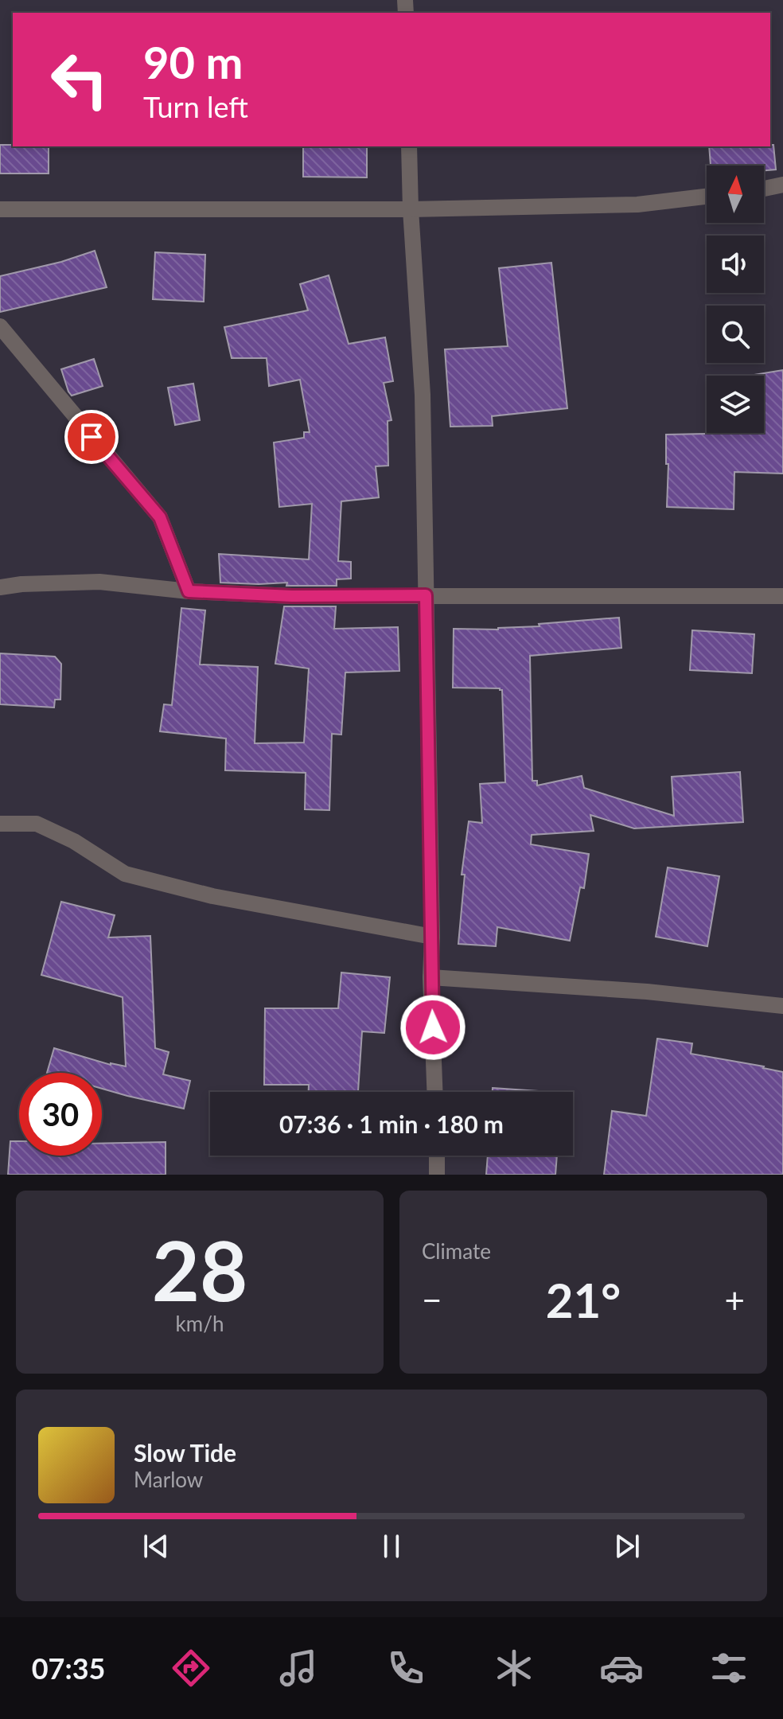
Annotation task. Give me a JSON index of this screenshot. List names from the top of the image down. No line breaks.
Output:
{"north":"top","page":{"turn":["90 m","Turn left"],"limit":"30","trip":"07:36 · 1 min · 180 m","tile":[["28","km/h"],"Climate"],"heat":["−","21°","+"],"song":["Slow Tide","Marlow"],"tabs":"07:35"}}
